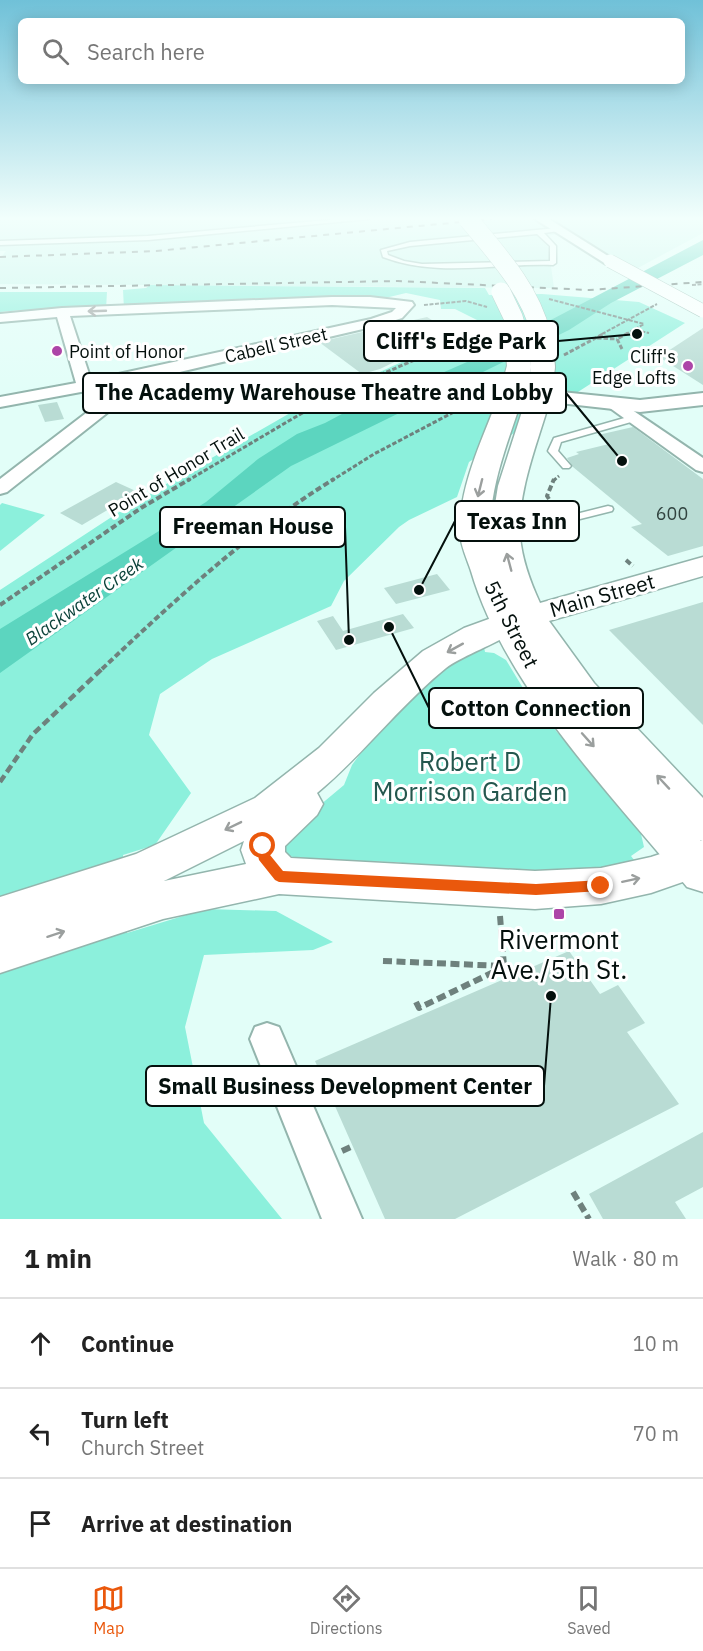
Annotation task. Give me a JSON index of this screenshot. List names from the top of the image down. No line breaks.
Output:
{"streets":{"main road":["Main Street","5th Street"],"street":["Cabell Street"],"path":["Point of Honor Trail"]},"crossings":[["Main Street","5th Street"]],"one_way":["Main Street"],"water":["Blackwater Creek"],"parks":["Robert D Morrison Garden"],"places":{"other":["Cliff's Edge Park","Point of Honor","Cliff's Edge Lofts","The Academy Warehouse Theatre and Lobby","Texas Inn","Cotton Connection","Freeman House","Small Business Development Center"],"transit":["Rivermont Ave./5th St."]},"house_numbers":["600"],"page":{"search":"Search here","heading":["1 min","Walk · 80 m"],"list":[["Continue","10 m"],["Turn left","Church Street","70 m"],"Arrive at destination"],"nav":["Map","Directions","Saved"]}}
